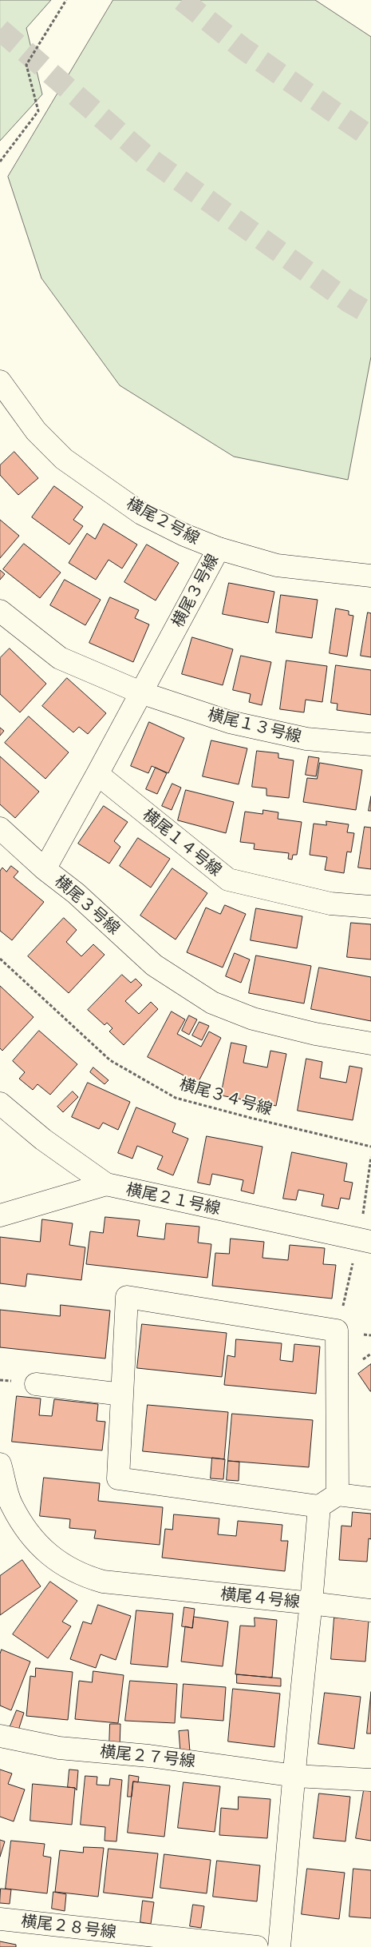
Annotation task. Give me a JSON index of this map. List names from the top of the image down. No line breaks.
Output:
{"streets":{"street":["横尾２号線","横尾３号線","横尾１３号線","横尾１４号線","横尾２１号線","横尾４号線","横尾２７号線","横尾２８号線"],"path":["横尾３４号線"]},"crossings":[["横尾２号線","横尾３号線"],["横尾３号線","横尾１３号線"],["横尾３号線","横尾１４号線"],["横尾４号線","横尾２７号線"]]}
